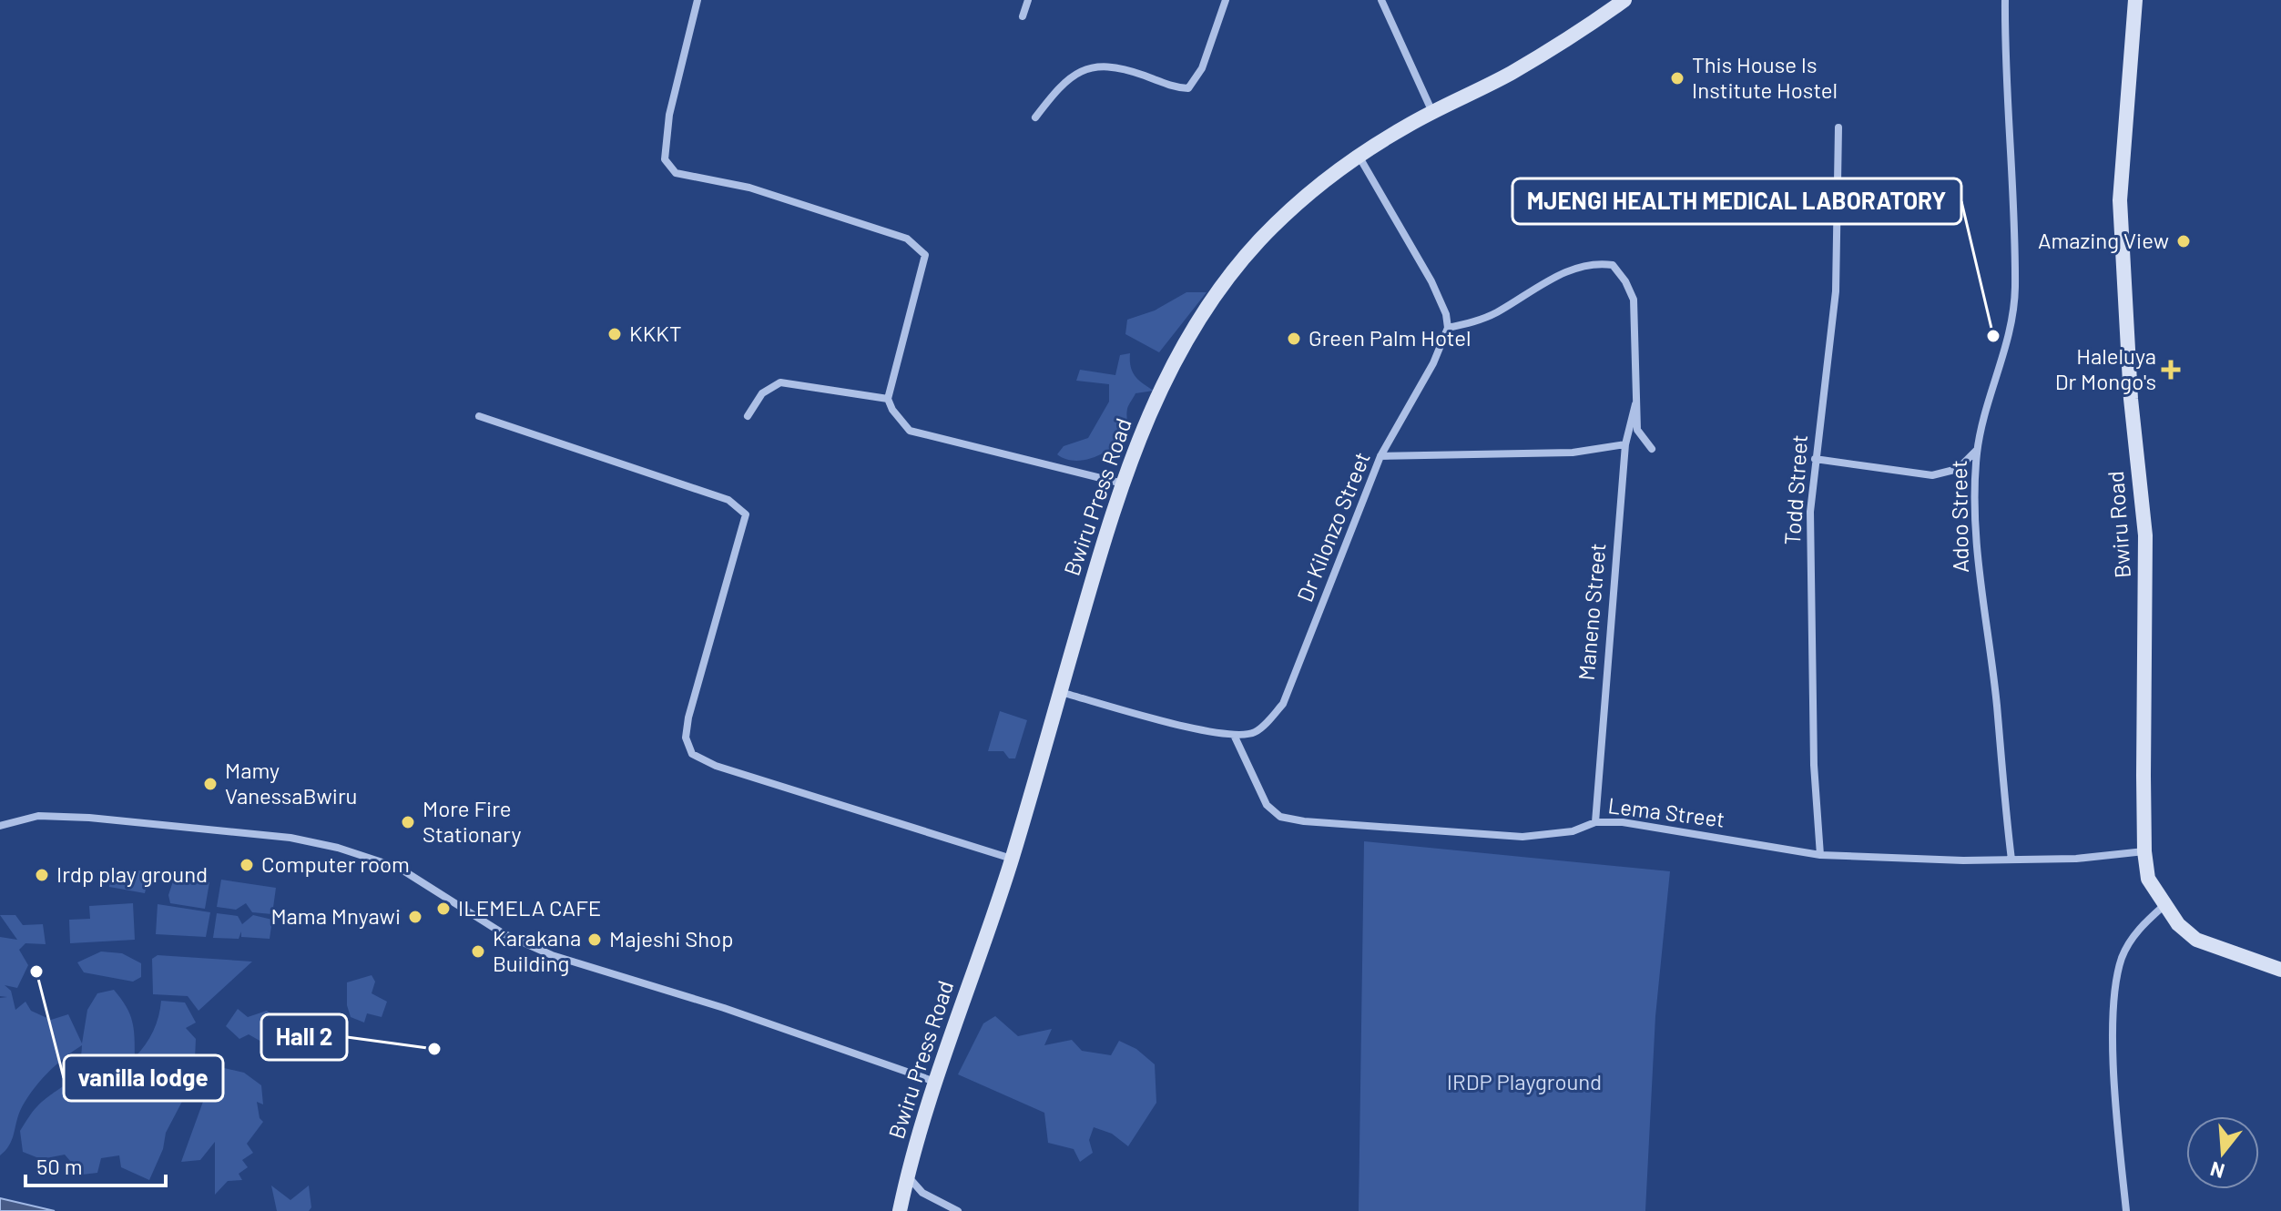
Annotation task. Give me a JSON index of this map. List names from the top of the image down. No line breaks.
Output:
{"streets":{"street":["Todd Street","Bwiru Press Road","Adoo Street","Bwiru Road","Dr Kilonzo Street","Maneno Street","Lema Street"]},"crossings":[["Todd Street","Lema Street"],["Adoo Street","Lema Street"],["Bwiru Road","Lema Street"],["Dr Kilonzo Street","Lema Street"],["Maneno Street","Lema Street"]],"parks":["IRDP Playground"],"places":{"other":["This House Is Institute Hostel","Amazing View","KKKT","MJENGI HEALTH MEDICAL LABORATORY","Green Palm Hotel","Mamy VanessaBwiru","More Fire Stationary","Computer room","Irdp play ground","ILEMELA CAFE","Mama Mnyawi","Majeshi Shop","Karakana Building","vanilla lodge","Hall 2"],"health":["Haleluya Dr Mongo's"]},"scale_bar":"50 m","north":"bottom"}
